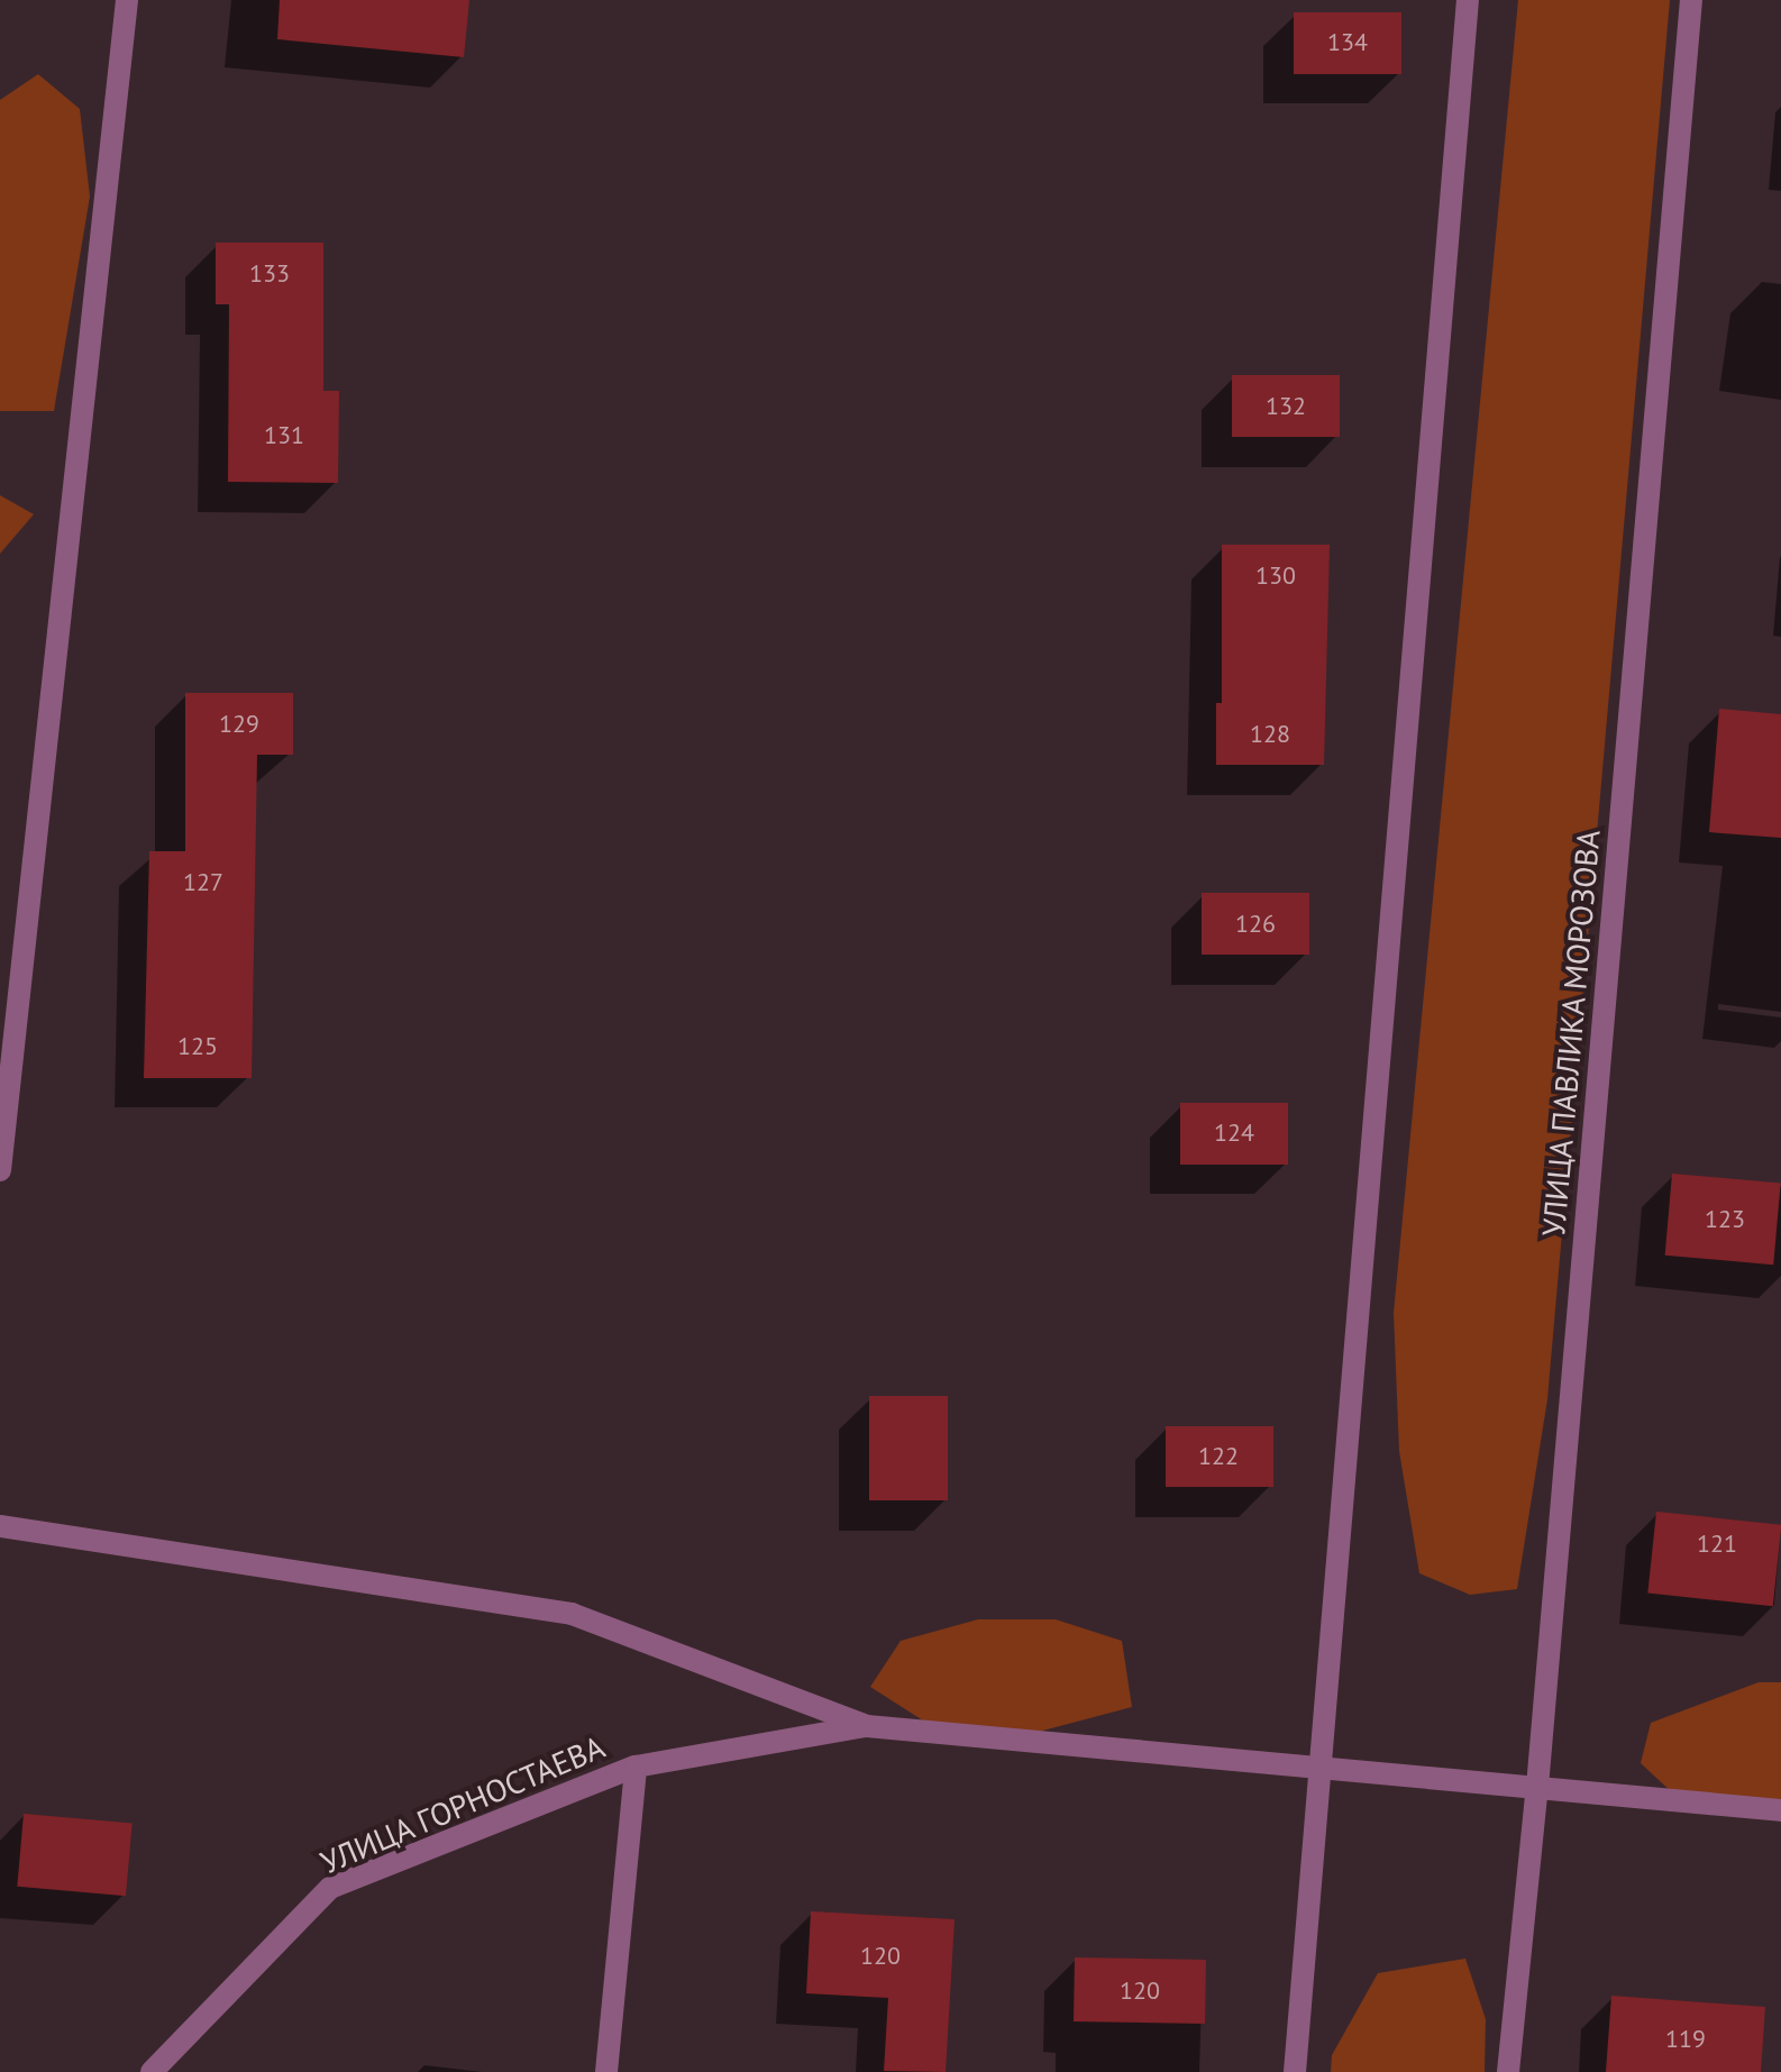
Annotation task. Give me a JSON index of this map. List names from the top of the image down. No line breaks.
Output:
{"streets":{"street":["УЛИЦА ПАВЛИКА МОРОЗОВА","УЛИЦА ГОРНОСТАЕВА"]},"house_numbers":["134","133","132","131","130","129","128","127","126","125","124","123","122","121","120","120","119"]}
